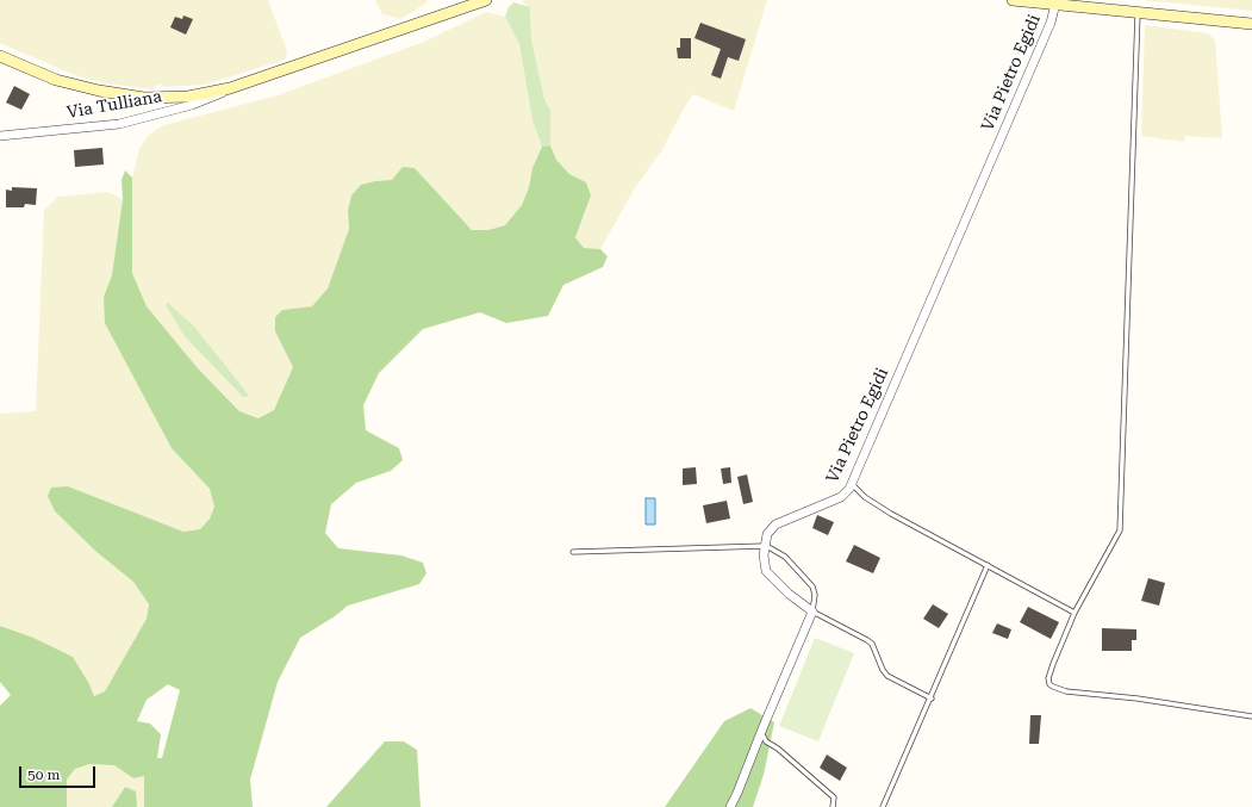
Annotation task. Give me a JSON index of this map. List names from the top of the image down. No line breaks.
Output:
{"streets":{"street":["Via Pietro Egidi","Via Tulliana"]},"scale_bar":"50 m"}
